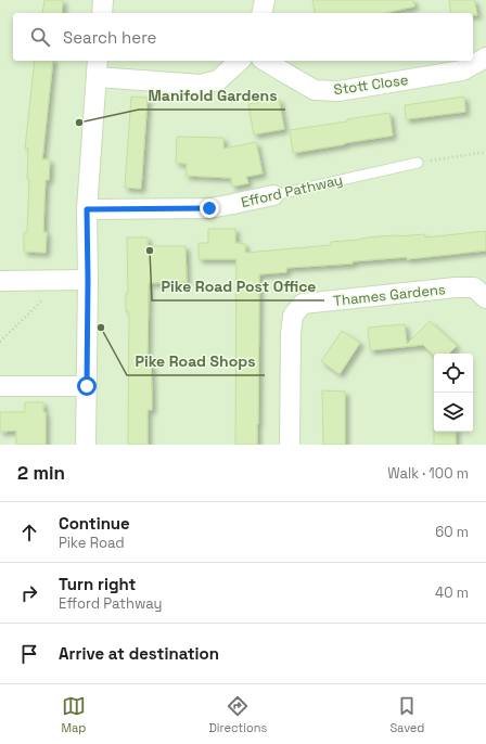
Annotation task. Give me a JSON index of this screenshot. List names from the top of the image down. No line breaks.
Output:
{"streets":{"street":["Stott Close","Efford Pathway","Thames Gardens"]},"places":["Manifold Gardens","Pike Road Post Office","Pike Road Shops"],"page":{"search":"Search here","heading":["2 min","Walk · 100 m"],"list":[["Continue","Pike Road","60 m"],["Turn right","Efford Pathway","40 m"],"Arrive at destination"],"nav":["Map","Directions","Saved"]}}
